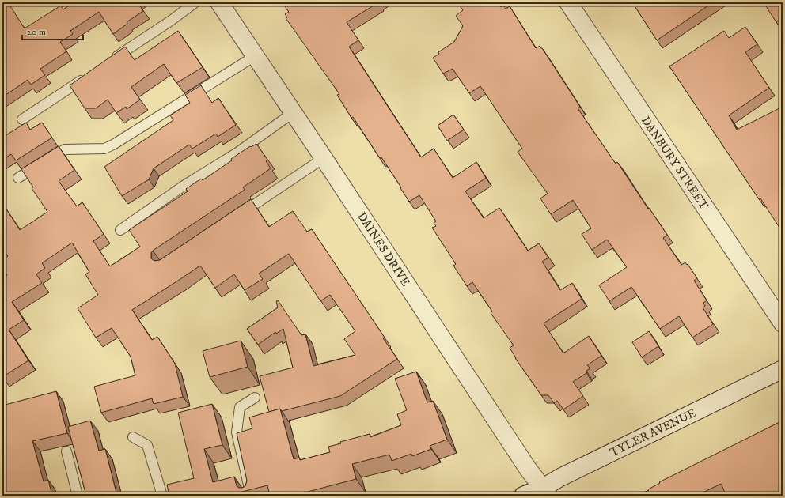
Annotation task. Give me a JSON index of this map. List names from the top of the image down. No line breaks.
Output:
{"streets":{"street":["DANBURY STREET","DAINES DRIVE","TYLER AVENUE"]},"crossings":[["DAINES DRIVE","TYLER AVENUE"]],"scale_bar":"20 m"}
